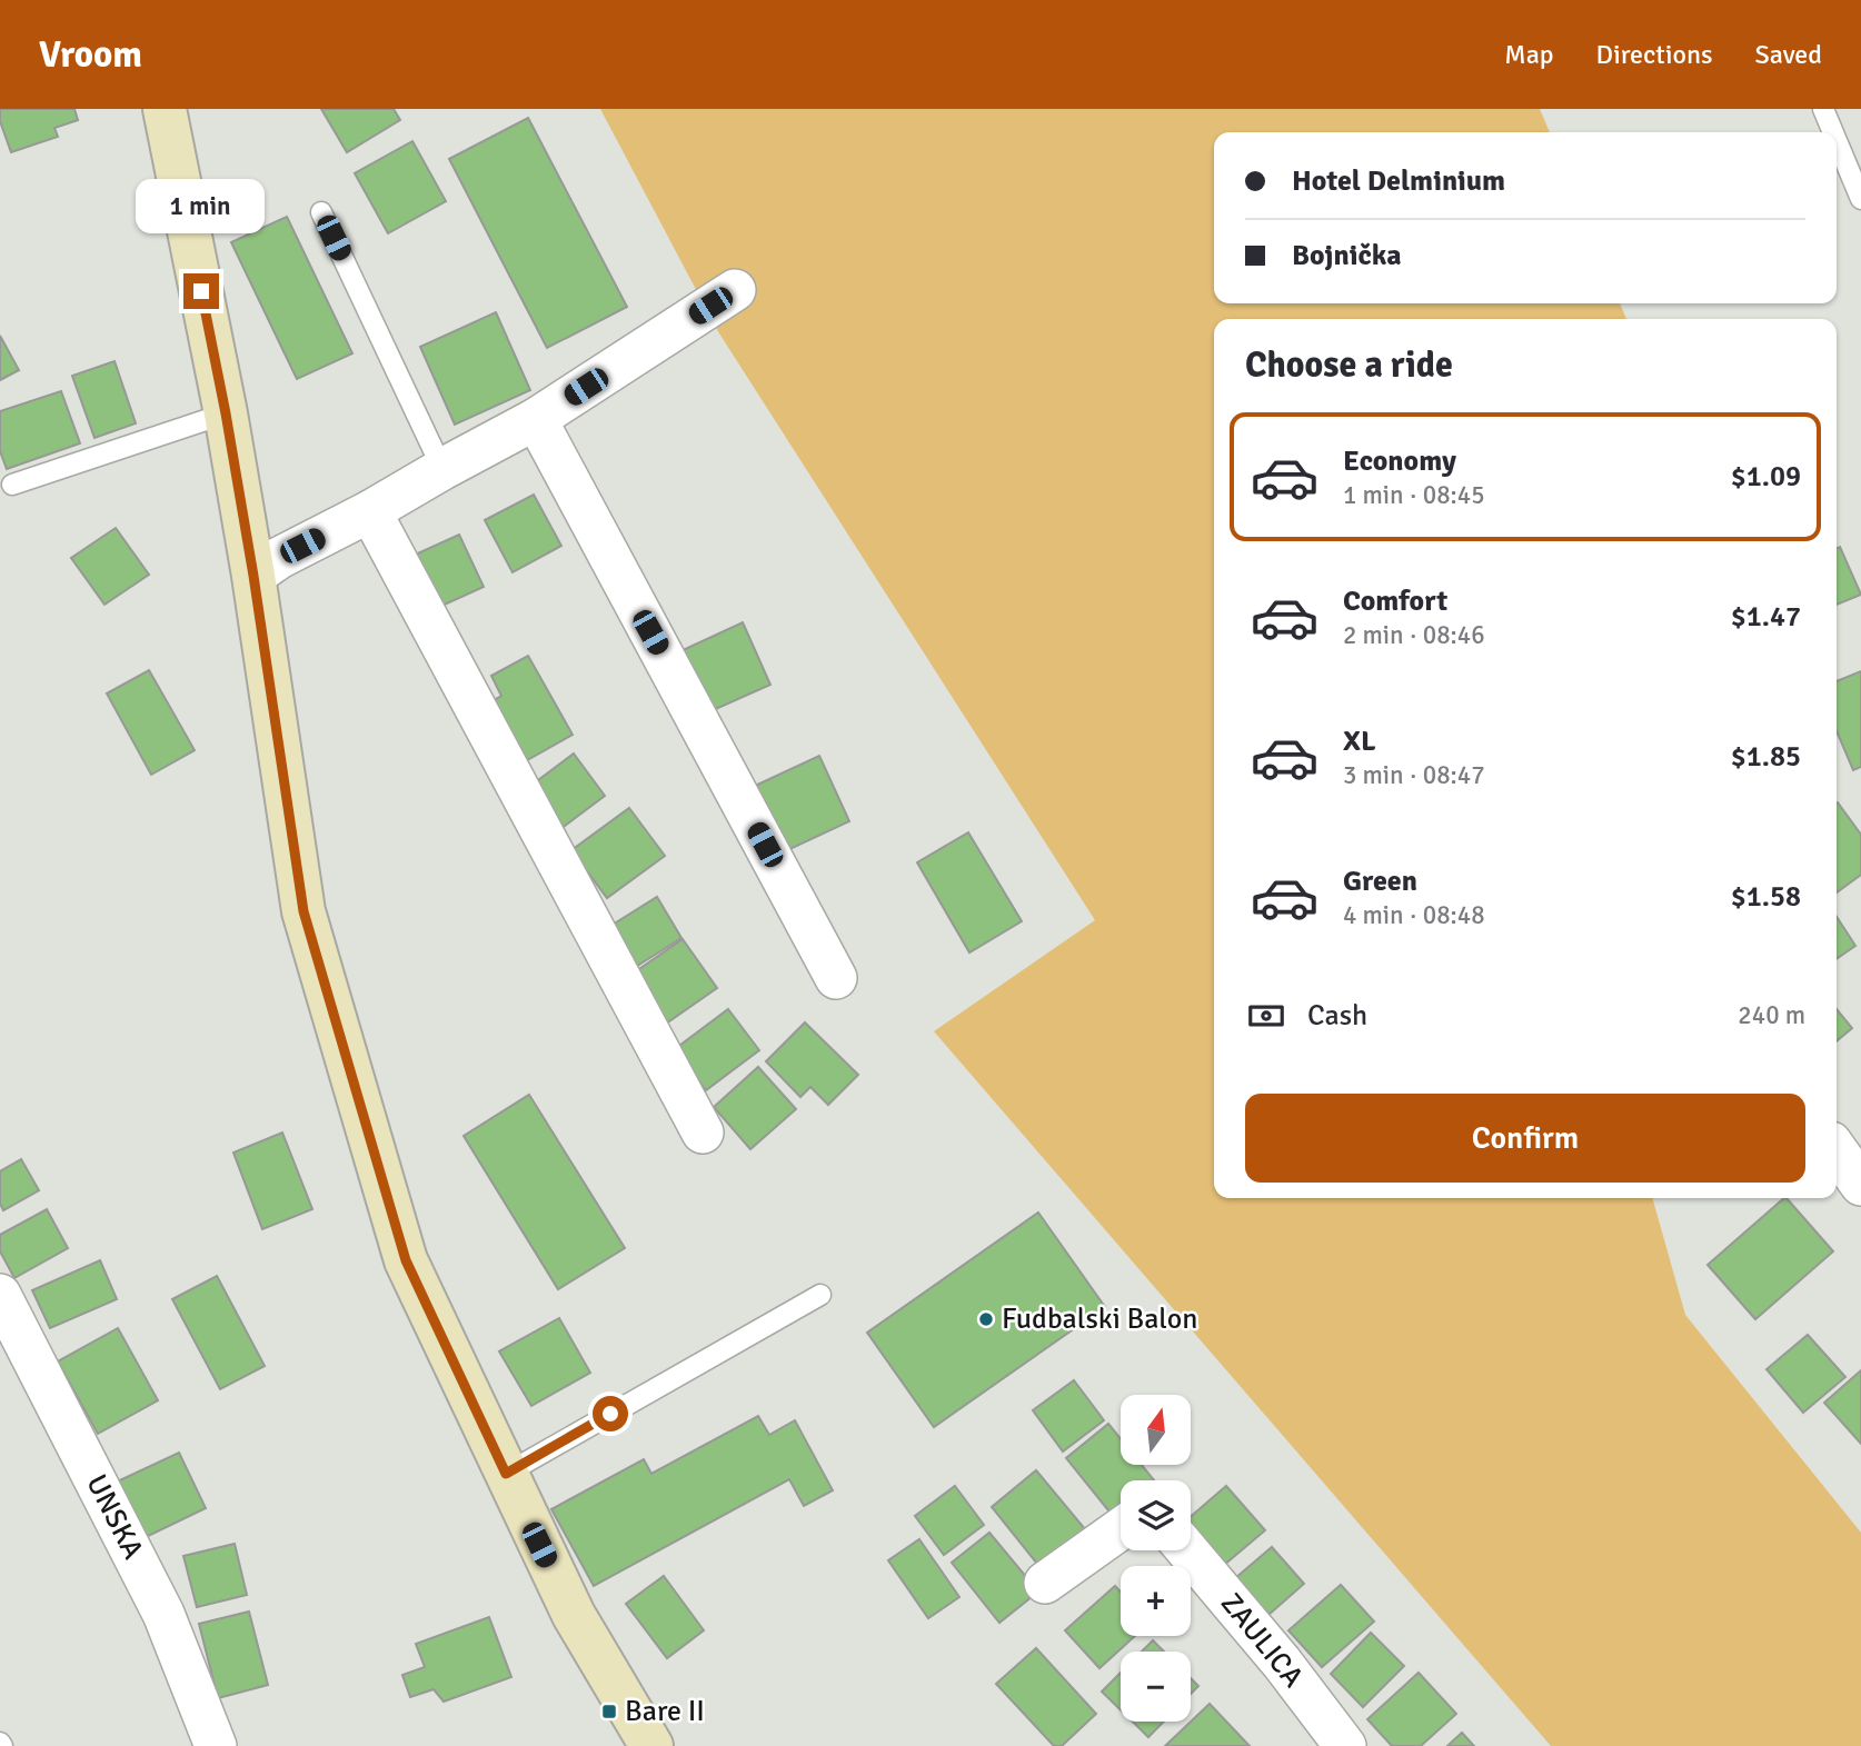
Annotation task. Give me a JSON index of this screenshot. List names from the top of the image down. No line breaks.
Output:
{"streets":{"street":["UNSKA","ZAULICA"]},"places":{"other":["Fudbalski Balon"],"transit":["Bare II"]},"north":"top","page":{"header":"Vroom","nav":["Map","Directions","Saved"],"banner":["Hotel Delminium","Bojnička"],"bubble":"1 min","heading":"Choose a ride","list":[{"name":"Economy","note":"1 min · 08:45","value":"$1.09"},{"name":"Comfort","note":"2 min · 08:46","value":"$1.47"},{"name":"XL","note":"3 min · 08:47","value":"$1.85"},{"name":"Green","note":"4 min · 08:48","value":"$1.58"}],"pay":["Cash","240 m"],"buttons":"Confirm","map_buttons":["+","−"]}}
